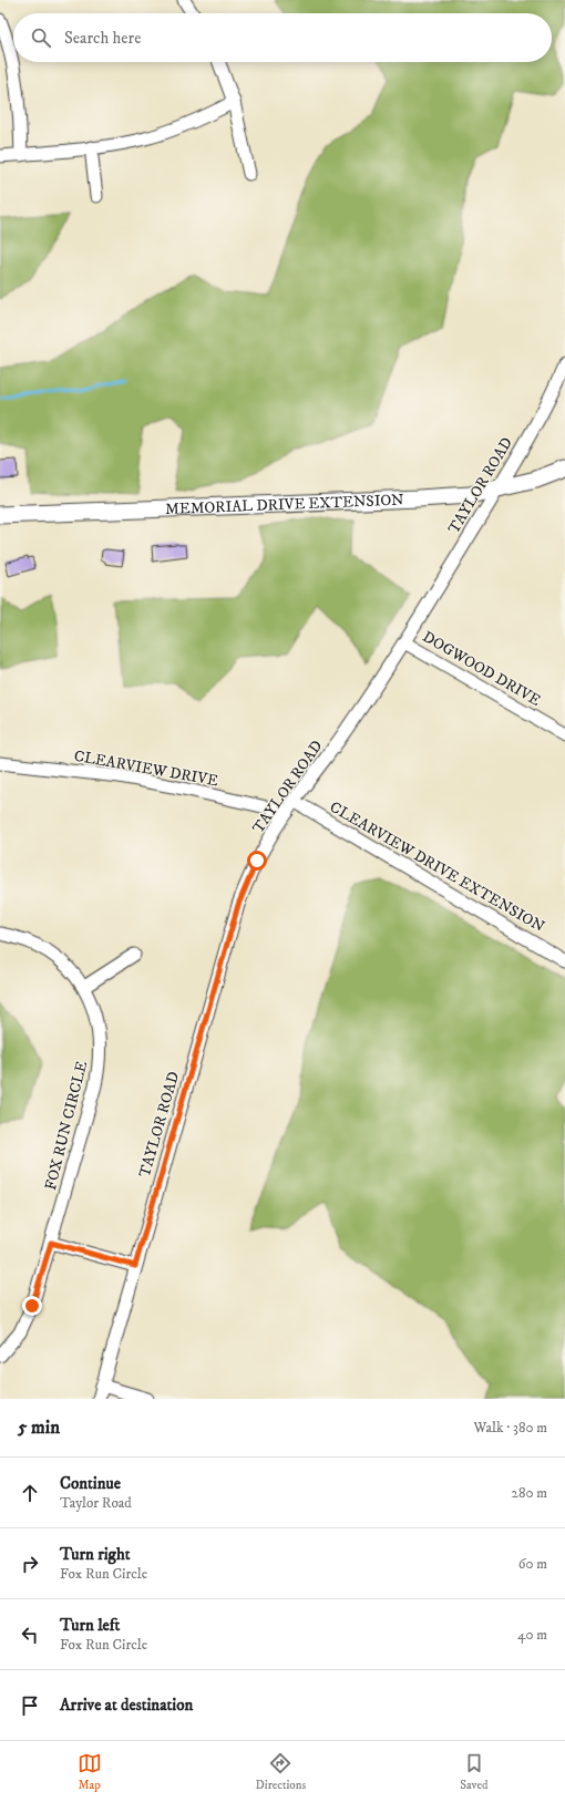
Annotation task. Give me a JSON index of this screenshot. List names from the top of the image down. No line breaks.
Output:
{"streets":{"street":["TAYLOR ROAD","MEMORIAL DRIVE EXTENSION","DOGWOOD DRIVE","CLEARVIEW DRIVE","CLEARVIEW DRIVE EXTENSION","FOX RUN CIRCLE"]},"crossings":[["TAYLOR ROAD","MEMORIAL DRIVE EXTENSION"],["TAYLOR ROAD","DOGWOOD DRIVE"],["TAYLOR ROAD","CLEARVIEW DRIVE"],["TAYLOR ROAD","CLEARVIEW DRIVE EXTENSION"]],"page":{"search":"Search here","heading":["5 min","Walk · 380 m"],"list":[["Continue","Taylor Road","280 m"],["Turn right","Fox Run Circle","60 m"],["Turn left","Fox Run Circle","40 m"],"Arrive at destination"],"nav":["Map","Directions","Saved"]}}
